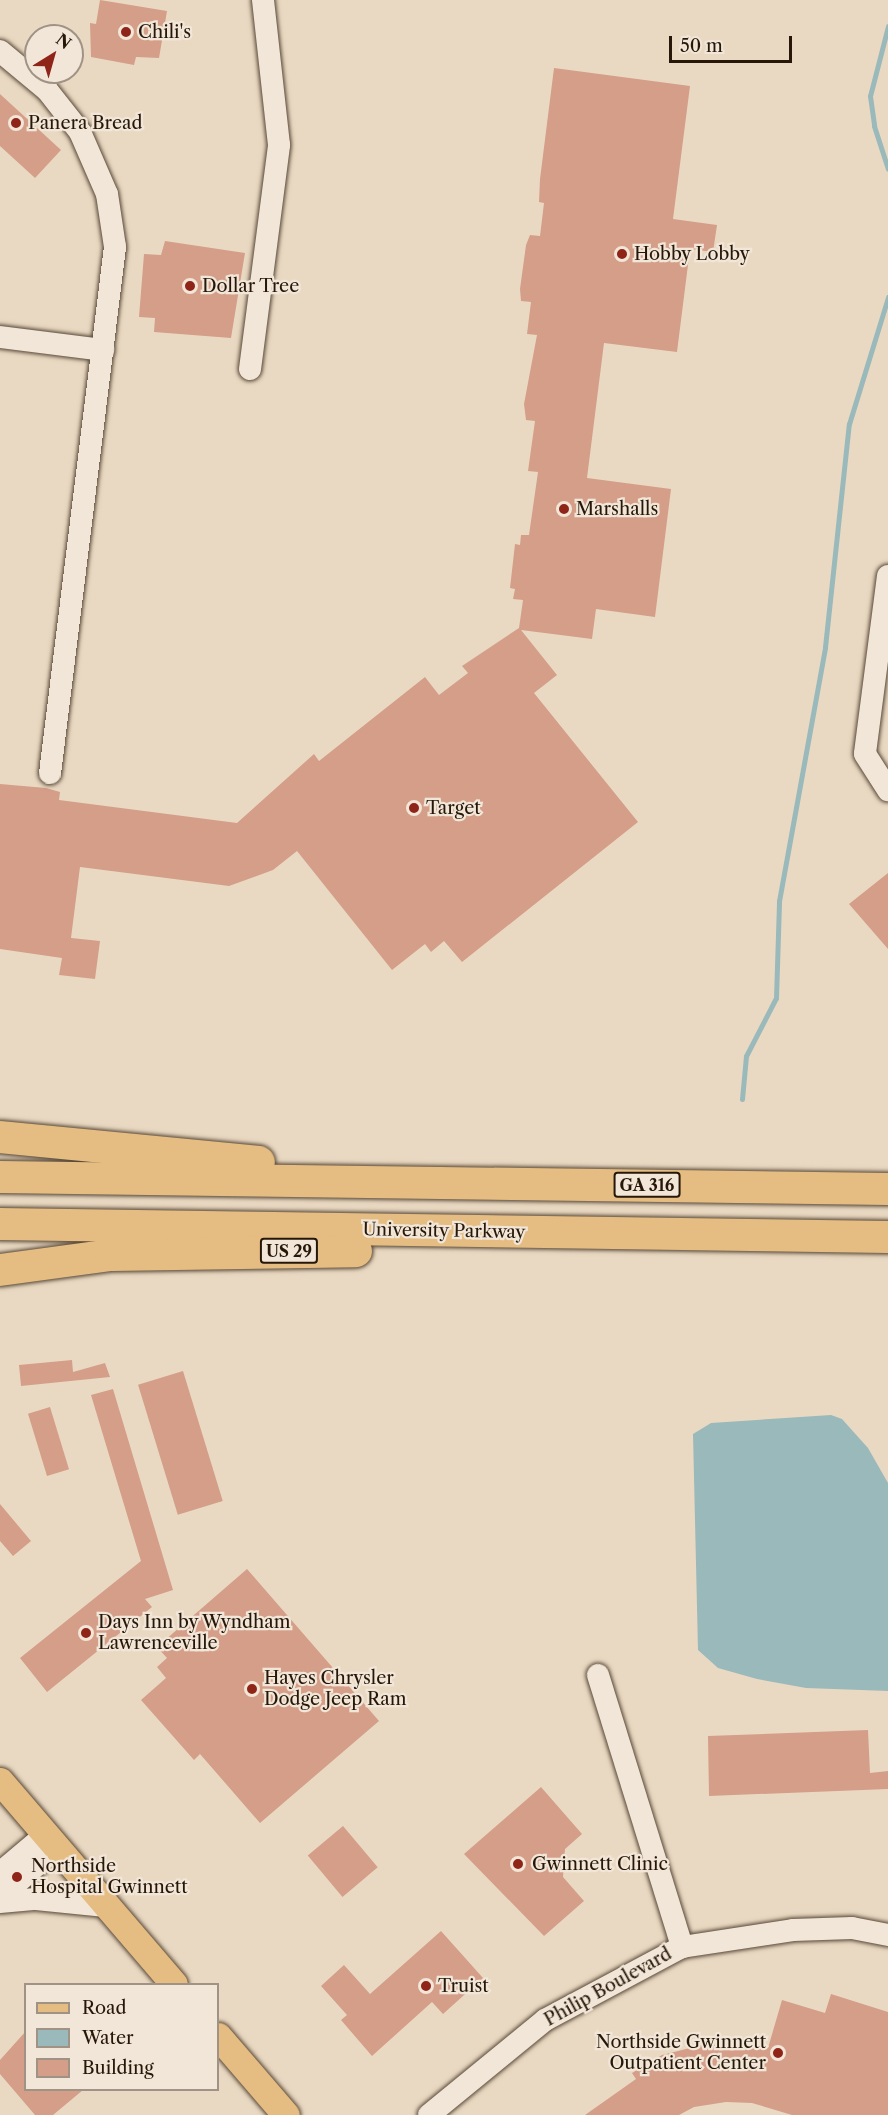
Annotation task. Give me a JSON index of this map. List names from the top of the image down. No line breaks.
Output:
{"streets":{"highway":["GA 316","University Parkway","US 29"],"street":["Philip Boulevard"]},"crossings":[["University Parkway","US 29"]],"places":["Chili's","Panera Bread","Hobby Lobby","Dollar Tree","Marshalls","Target","Days Inn by Wyndham Lawrenceville","Hayes Chrysler Dodge Jeep Ram","Gwinnett Clinic","Northside Hospital Gwinnett","Truist","Northside Gwinnett Outpatient Center"],"legend":["Road","Water","Building"],"scale_bar":"50 m","north":"top right"}
